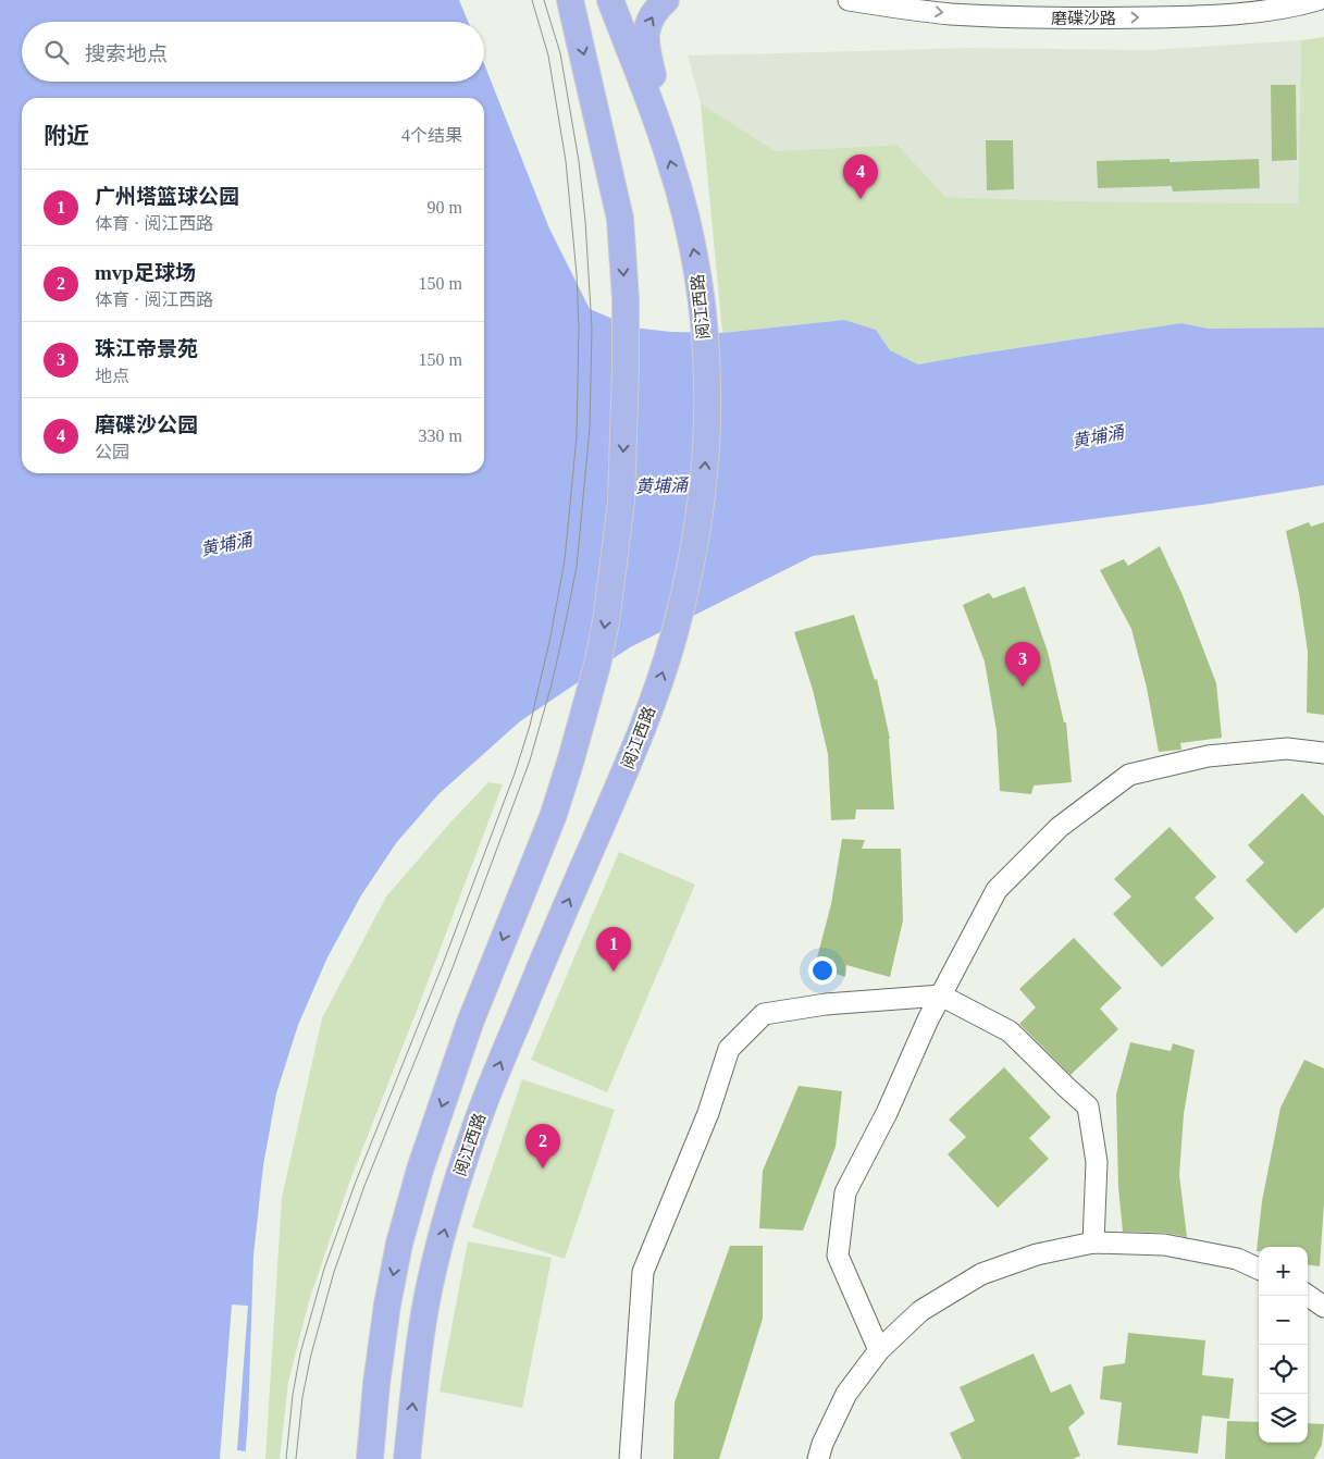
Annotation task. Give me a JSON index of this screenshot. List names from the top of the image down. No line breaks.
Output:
{"streets":{"main road":["阅江西路"],"street":["磨碟沙路"]},"one_way":["磨碟沙路"],"water":["黄埔涌"],"page":{"search":"搜索地点","heading":["附近","4个结果"],"pins":["4","3","1","2"],"list":[{"mark":"1","name":"广州塔篮球公园","note":"体育 · 阅江西路","value":"90 m"},{"mark":"2","name":"mvp足球场","note":"体育 · 阅江西路","value":"150 m"},{"mark":"3","name":"珠江帝景苑","note":"地点","value":"150 m"},{"mark":"4","name":"磨碟沙公园","note":"公园","value":"330 m"}],"map_buttons":["+","−"]}}
